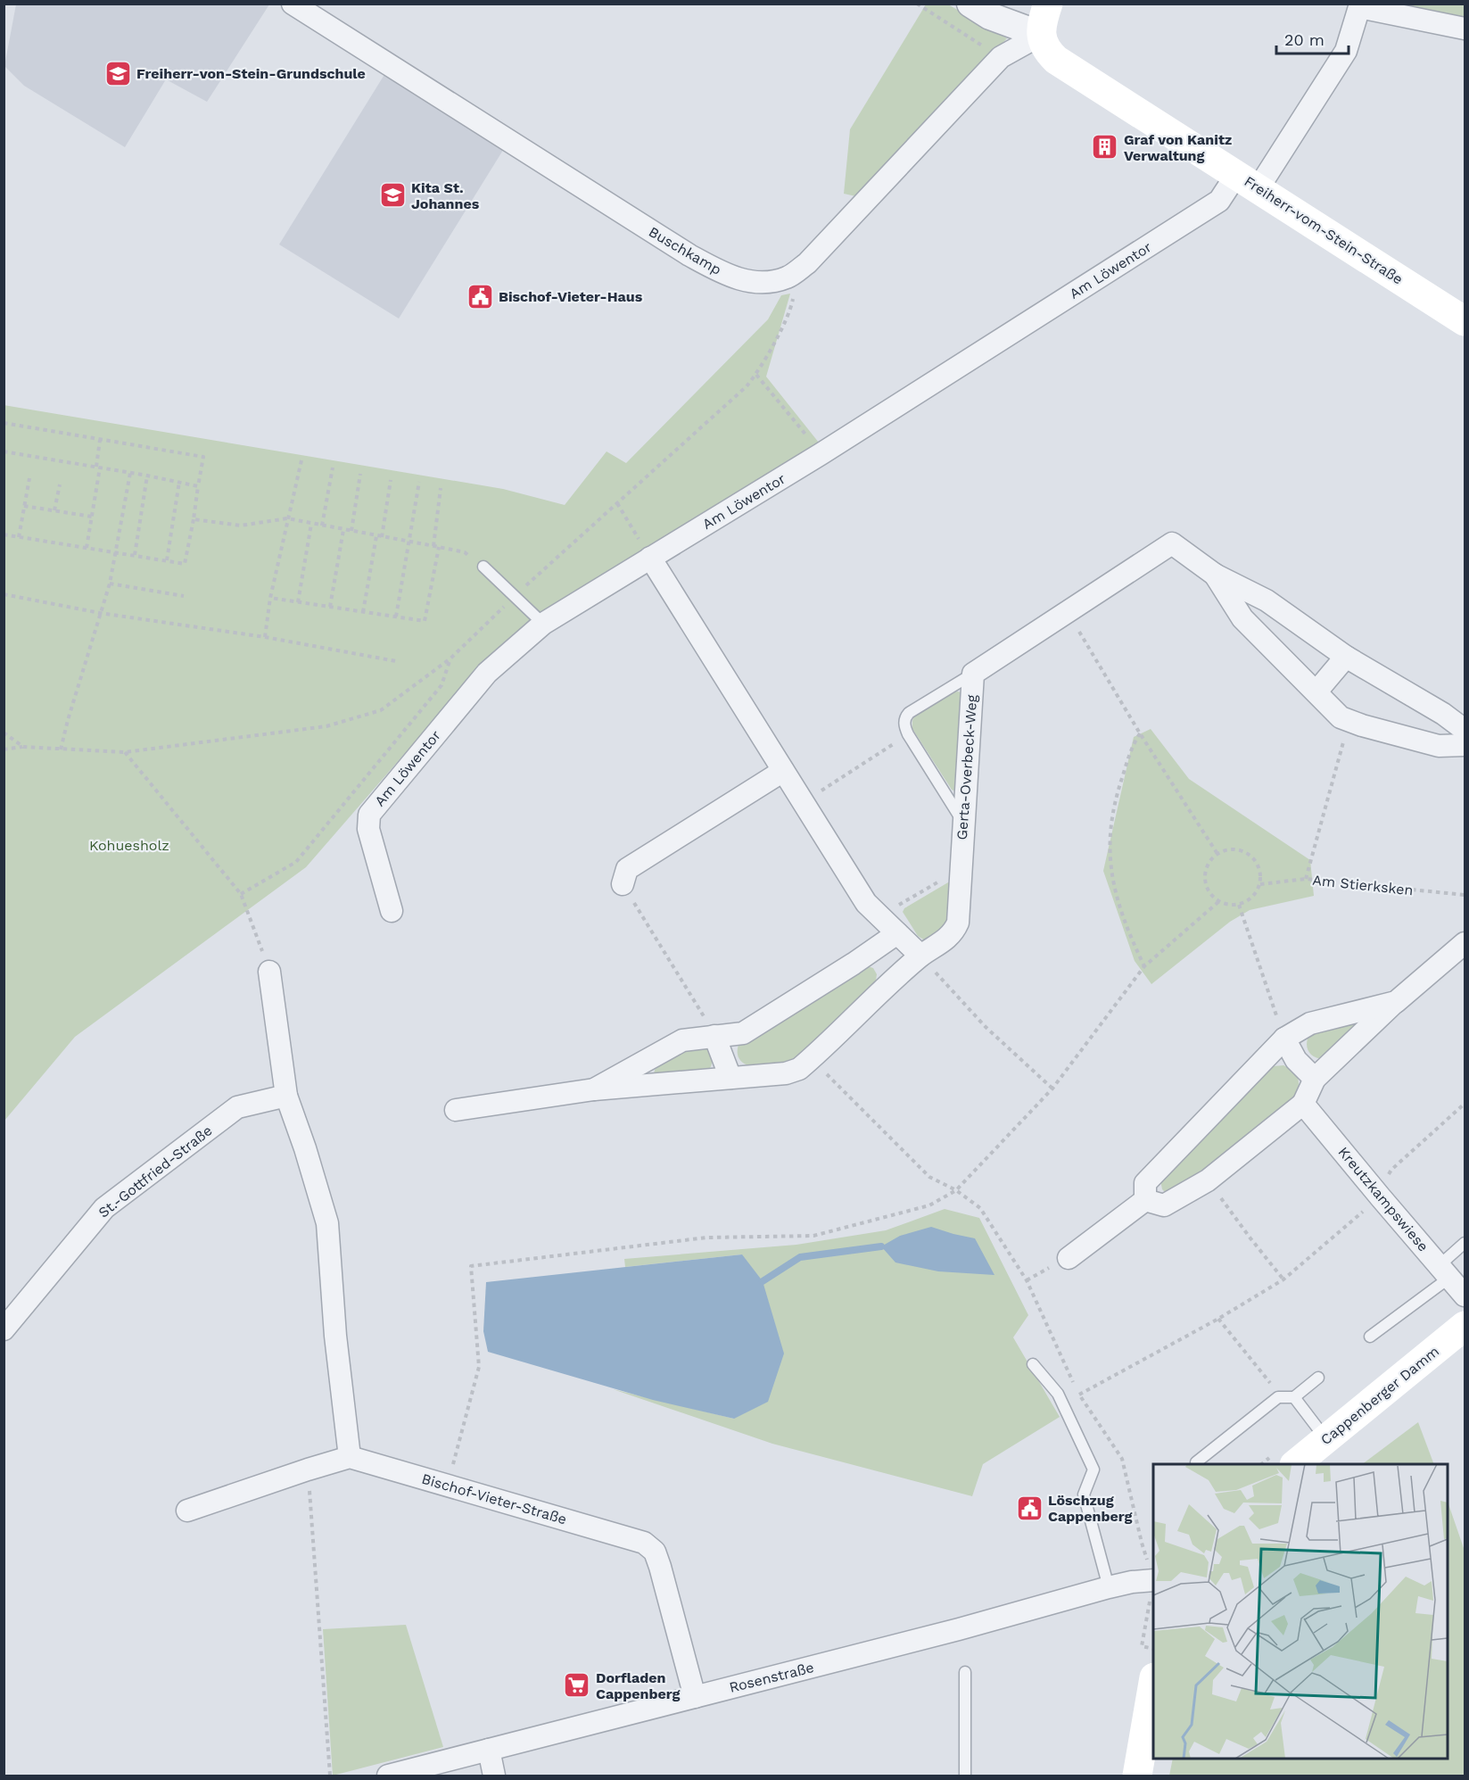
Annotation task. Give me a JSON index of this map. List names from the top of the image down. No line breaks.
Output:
{"streets":{"main road":["Freiherr-vom-Stein-Straße","Cappenberger Damm"],"street":["Buschkamp","Am Löwentor","Gerta-Overbeck-Weg","St.-Gottfried-Straße","Kreutzkampswiese","Bischof-Vieter-Straße","Rosenstraße"],"path":["Am Stierksken"]},"crossings":[["Freiherr-vom-Stein-Straße","Buschkamp"],["Freiherr-vom-Stein-Straße","Am Löwentor"],["Bischof-Vieter-Straße","Rosenstraße"]],"parks":["Kohuesholz"],"places":{"school or university":["Freiherr-von-Stein-Grundschule","Kita St. Johannes"],"building":["Graf von Kanitz Verwaltung"],"public building":["Bischof-Vieter-Haus","Löschzug Cappenberg"],"supermarket":["Dorfladen Cappenberg"]},"scale_bar":"20 m"}
